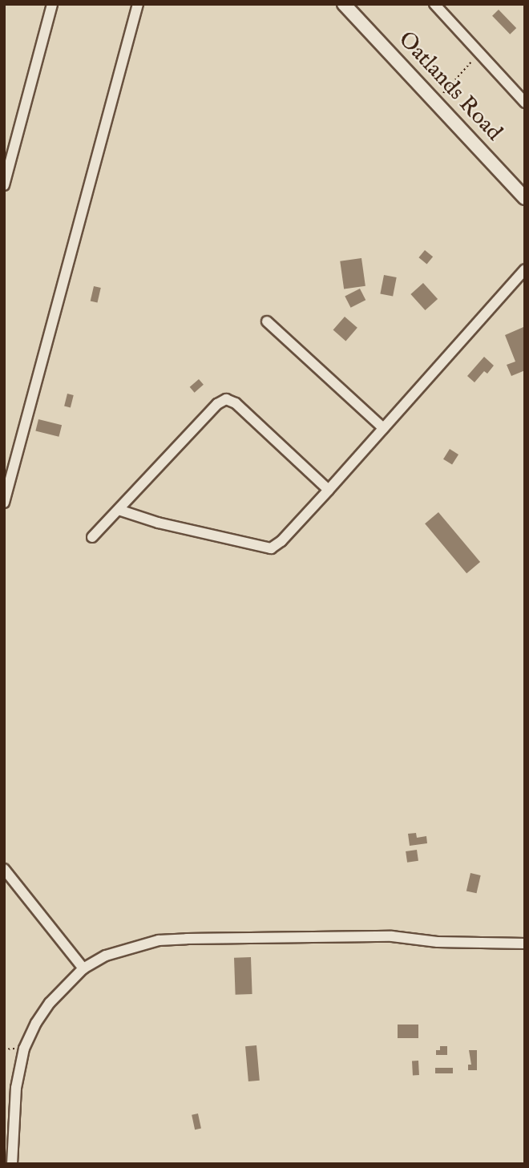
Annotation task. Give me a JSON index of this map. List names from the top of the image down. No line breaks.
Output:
{"streets":{"street":["Oatlands Road"]}}
